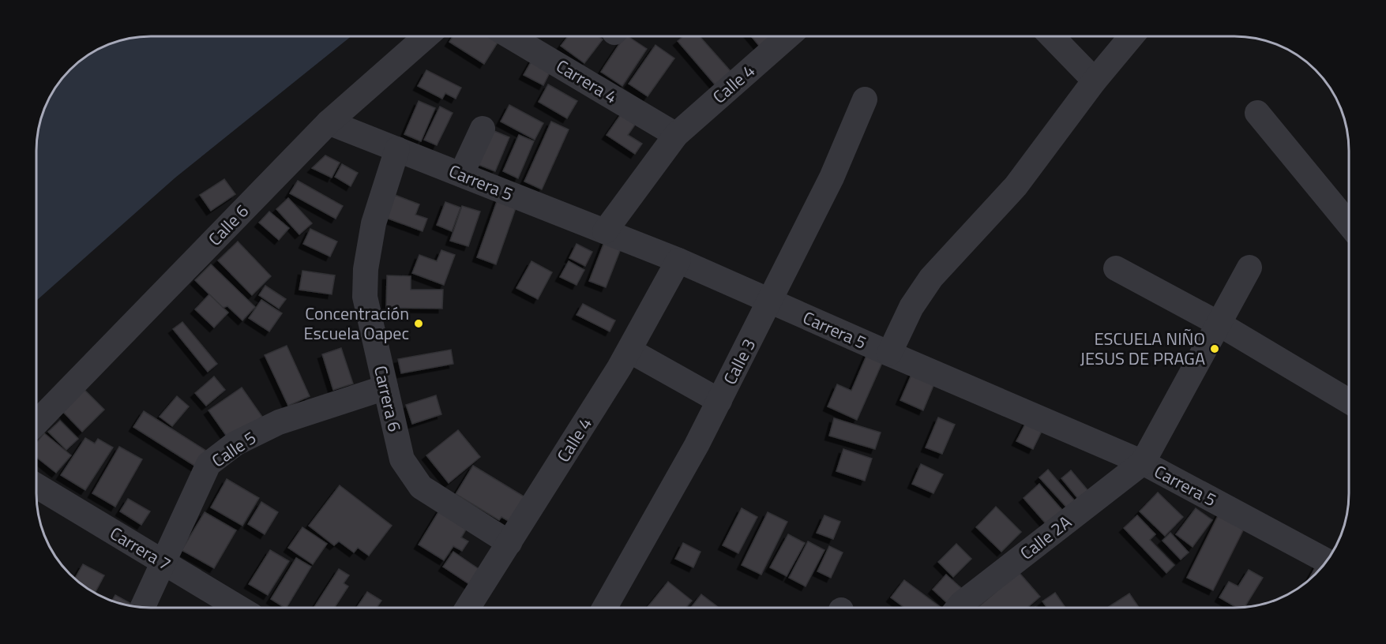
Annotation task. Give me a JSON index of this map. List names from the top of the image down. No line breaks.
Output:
{"streets":{"street":["Carrera 4","Calle 4","Carrera 5","Calle 6","Calle 3","Carrera 6","Calle 5","Calle 2A","Carrera 7"]},"crossings":[["Carrera 4","Calle 4"],["Calle 4","Carrera 5"],["Calle 4","Carrera 6"],["Carrera 5","Calle 6"],["Carrera 5","Calle 3"],["Carrera 5","Carrera 6"],["Carrera 5","Calle 2A"],["Carrera 6","Calle 5"],["Calle 5","Carrera 7"]],"places":["Concentración Escuela Oapec","ESCUELA NIÑO JESUS DE PRAGA"]}
